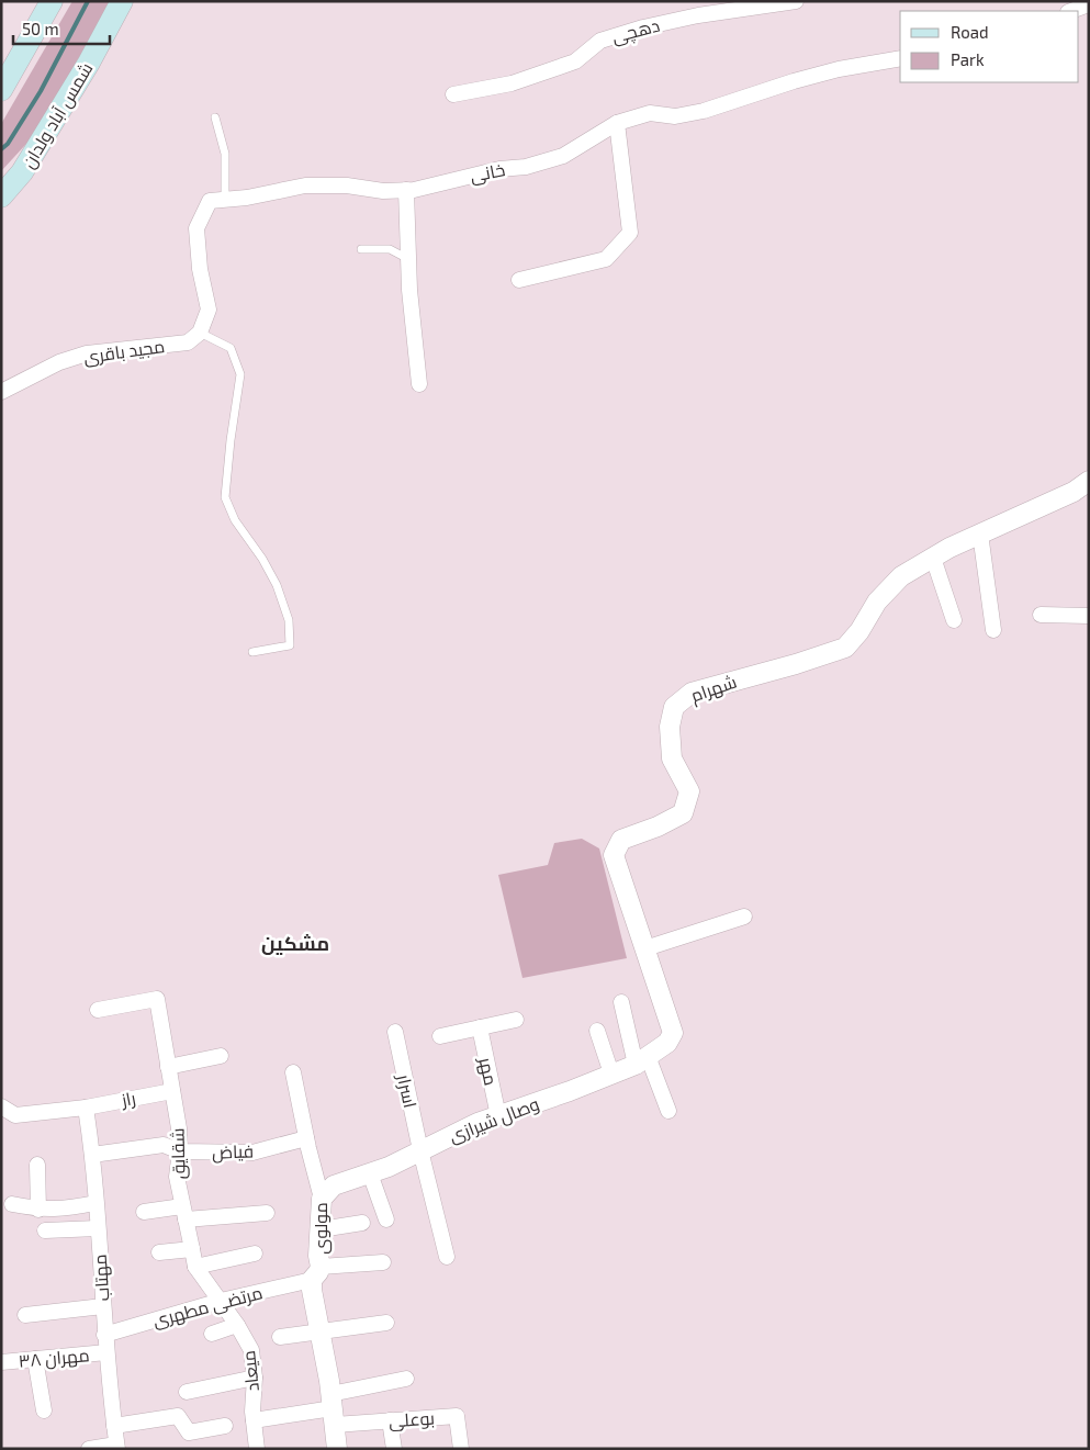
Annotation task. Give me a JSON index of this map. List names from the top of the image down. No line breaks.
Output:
{"streets":{"main road":["شمس آباد ولدان"],"street":["دهچی","خانی","مجید باقری","شهرام","مهر","اسرار","راز","وصال شیرازی","فیاض","شقایق","مولوی","مهتاب","مرتضی مطهری","مهران ۳۸","میعاد","بوعلی"]},"crossings":[["خانی","مجید باقری"],["شهرام","وصال شیرازی"],["مهر","وصال شیرازی"],["اسرار","وصال شیرازی"],["راز","شقایق"],["راز","مهتاب"],["وصال شیرازی","مولوی"],["فیاض","شقایق"],["فیاض","مولوی"],["فیاض","مهتاب"],["شقایق","مرتضی مطهری"],["شقایق","میعاد"],["مولوی","مرتضی مطهری"],["مولوی","بوعلی"],["مهتاب","مرتضی مطهری"],["مهتاب","مهران ۳۸"],["مرتضی مطهری","میعاد"]],"districts":["مشکین"],"legend":["Road","Park"],"scale_bar":"50 m"}
